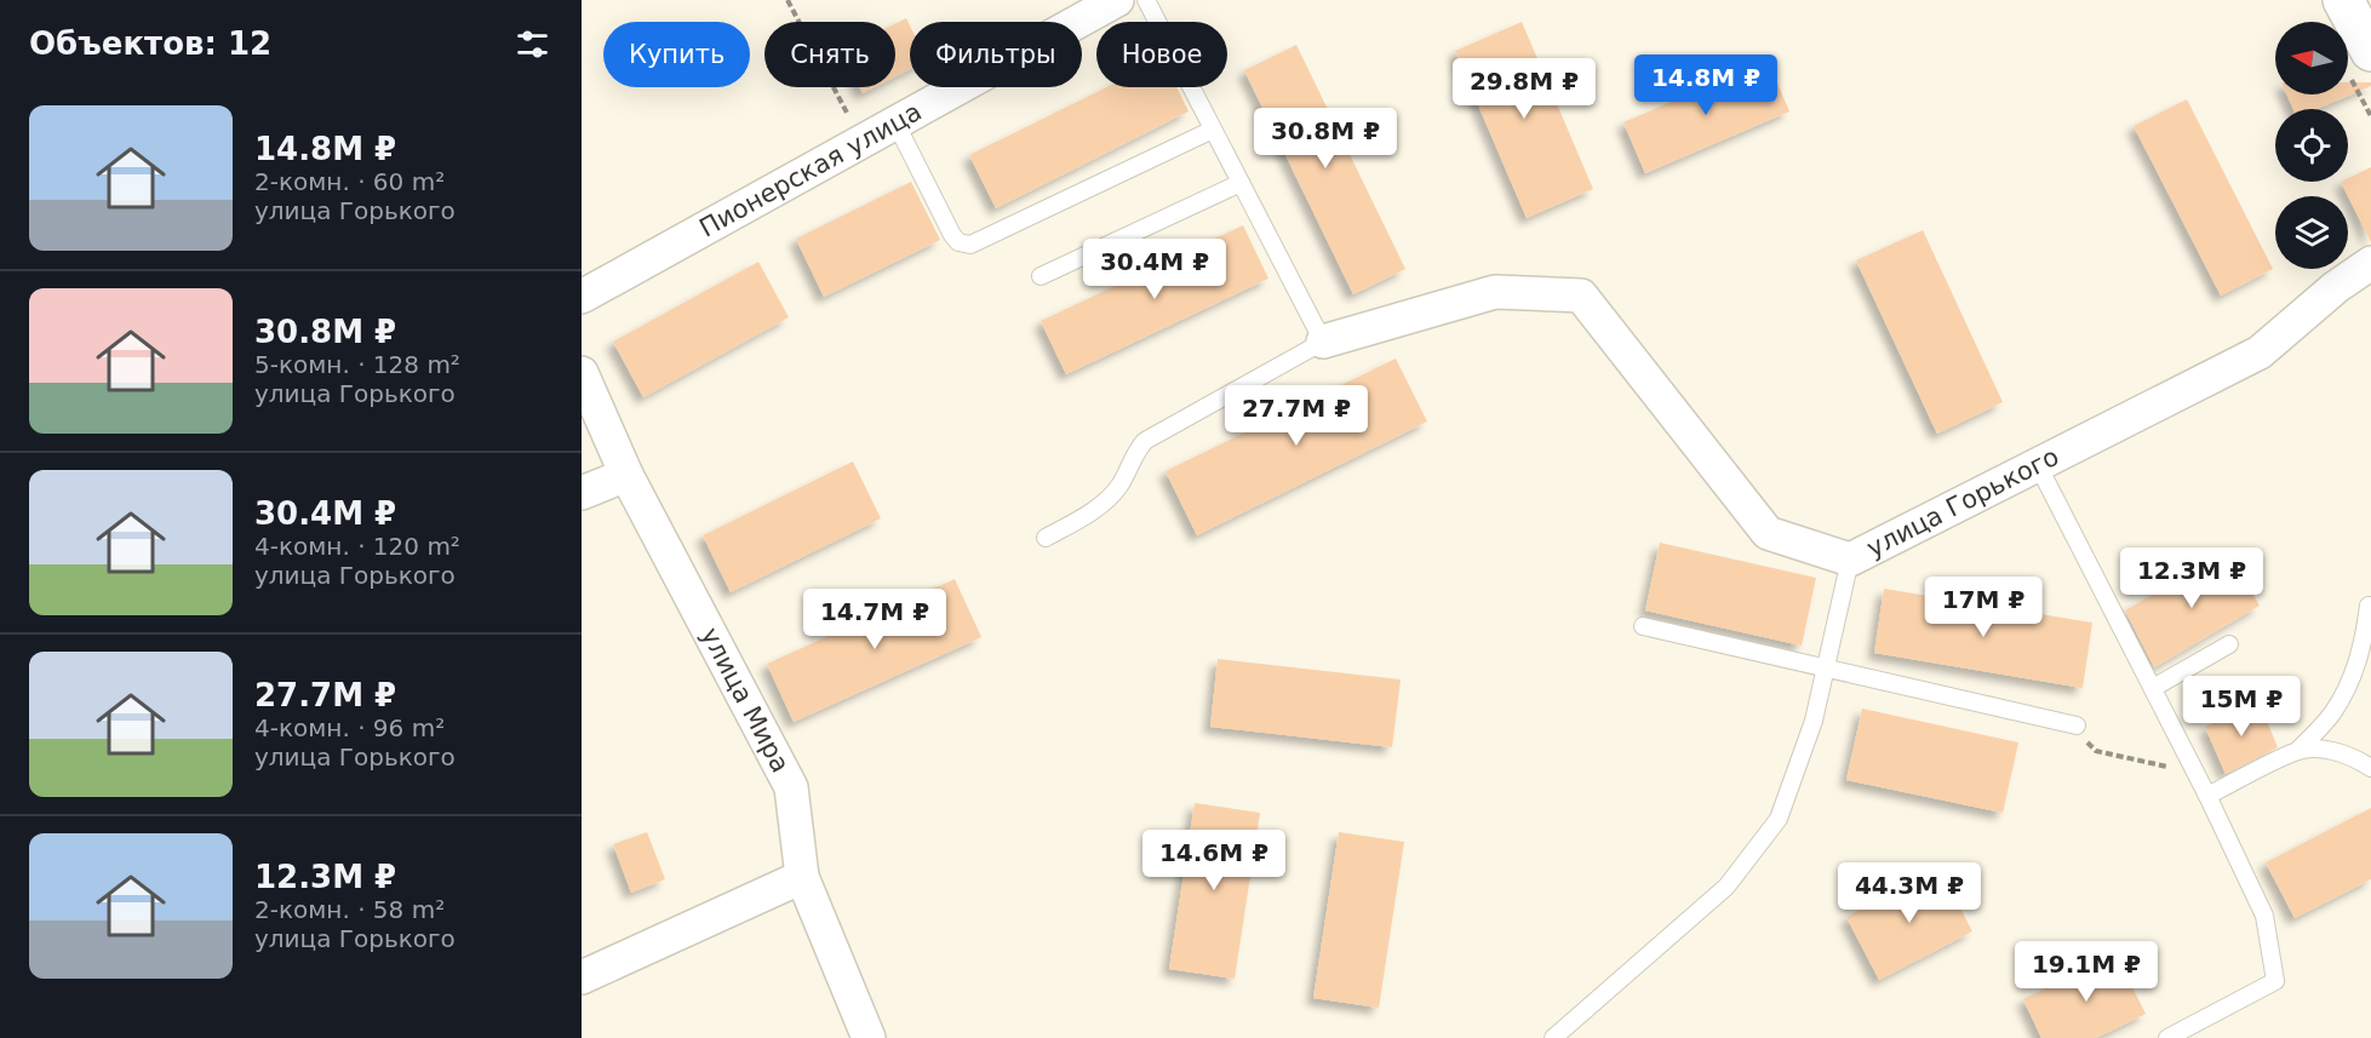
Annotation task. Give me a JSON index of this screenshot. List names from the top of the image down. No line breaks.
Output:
{"streets":{"street":["Пионерская улица","улица Горького","улица Мира"]},"north":"left","page":{"heading":"Объектов: 12","chip":["Купить","Снять","Фильтры","Новое"],"price":["14.8M ₽","29.8M ₽","30.8M ₽","30.4M ₽","27.7M ₽","12.3M ₽","17M ₽","14.7M ₽","15M ₽","14.6M ₽","44.3M ₽","19.1M ₽"],"list":[{"name":"14.8M ₽","note":"2-комн. · 60 m² · улица Горького"},{"name":"30.8M ₽","note":"5-комн. · 128 m² · улица Горького"},{"name":"30.4M ₽","note":"4-комн. · 120 m² · улица Горького"},{"name":"27.7M ₽","note":"4-комн. · 96 m² · улица Горького"},{"name":"12.3M ₽","note":"2-комн. · 58 m² · улица Горького"}]}}
